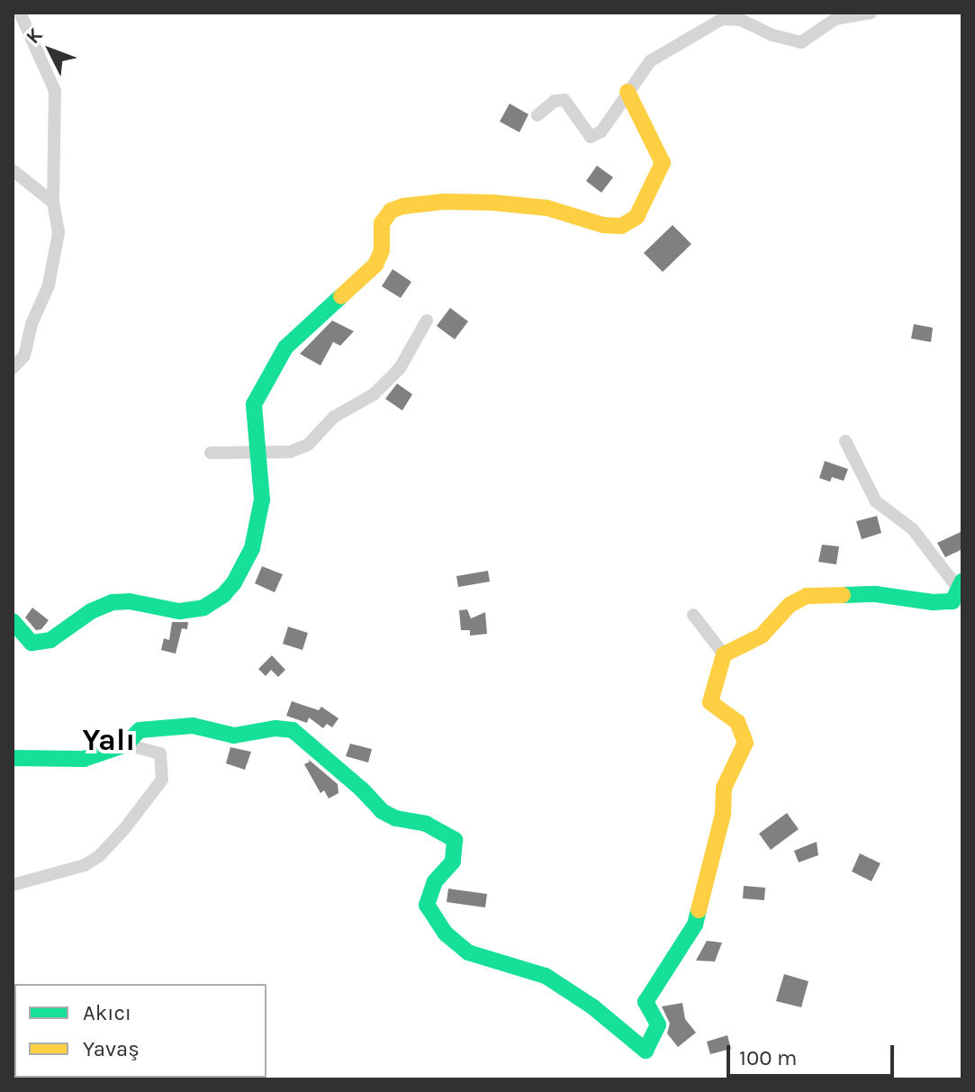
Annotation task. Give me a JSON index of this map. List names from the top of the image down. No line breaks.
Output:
{"districts":["Yalı"],"legend":["Akıcı","Yavaş"],"scale_bar":"100 m","north":"top left"}
